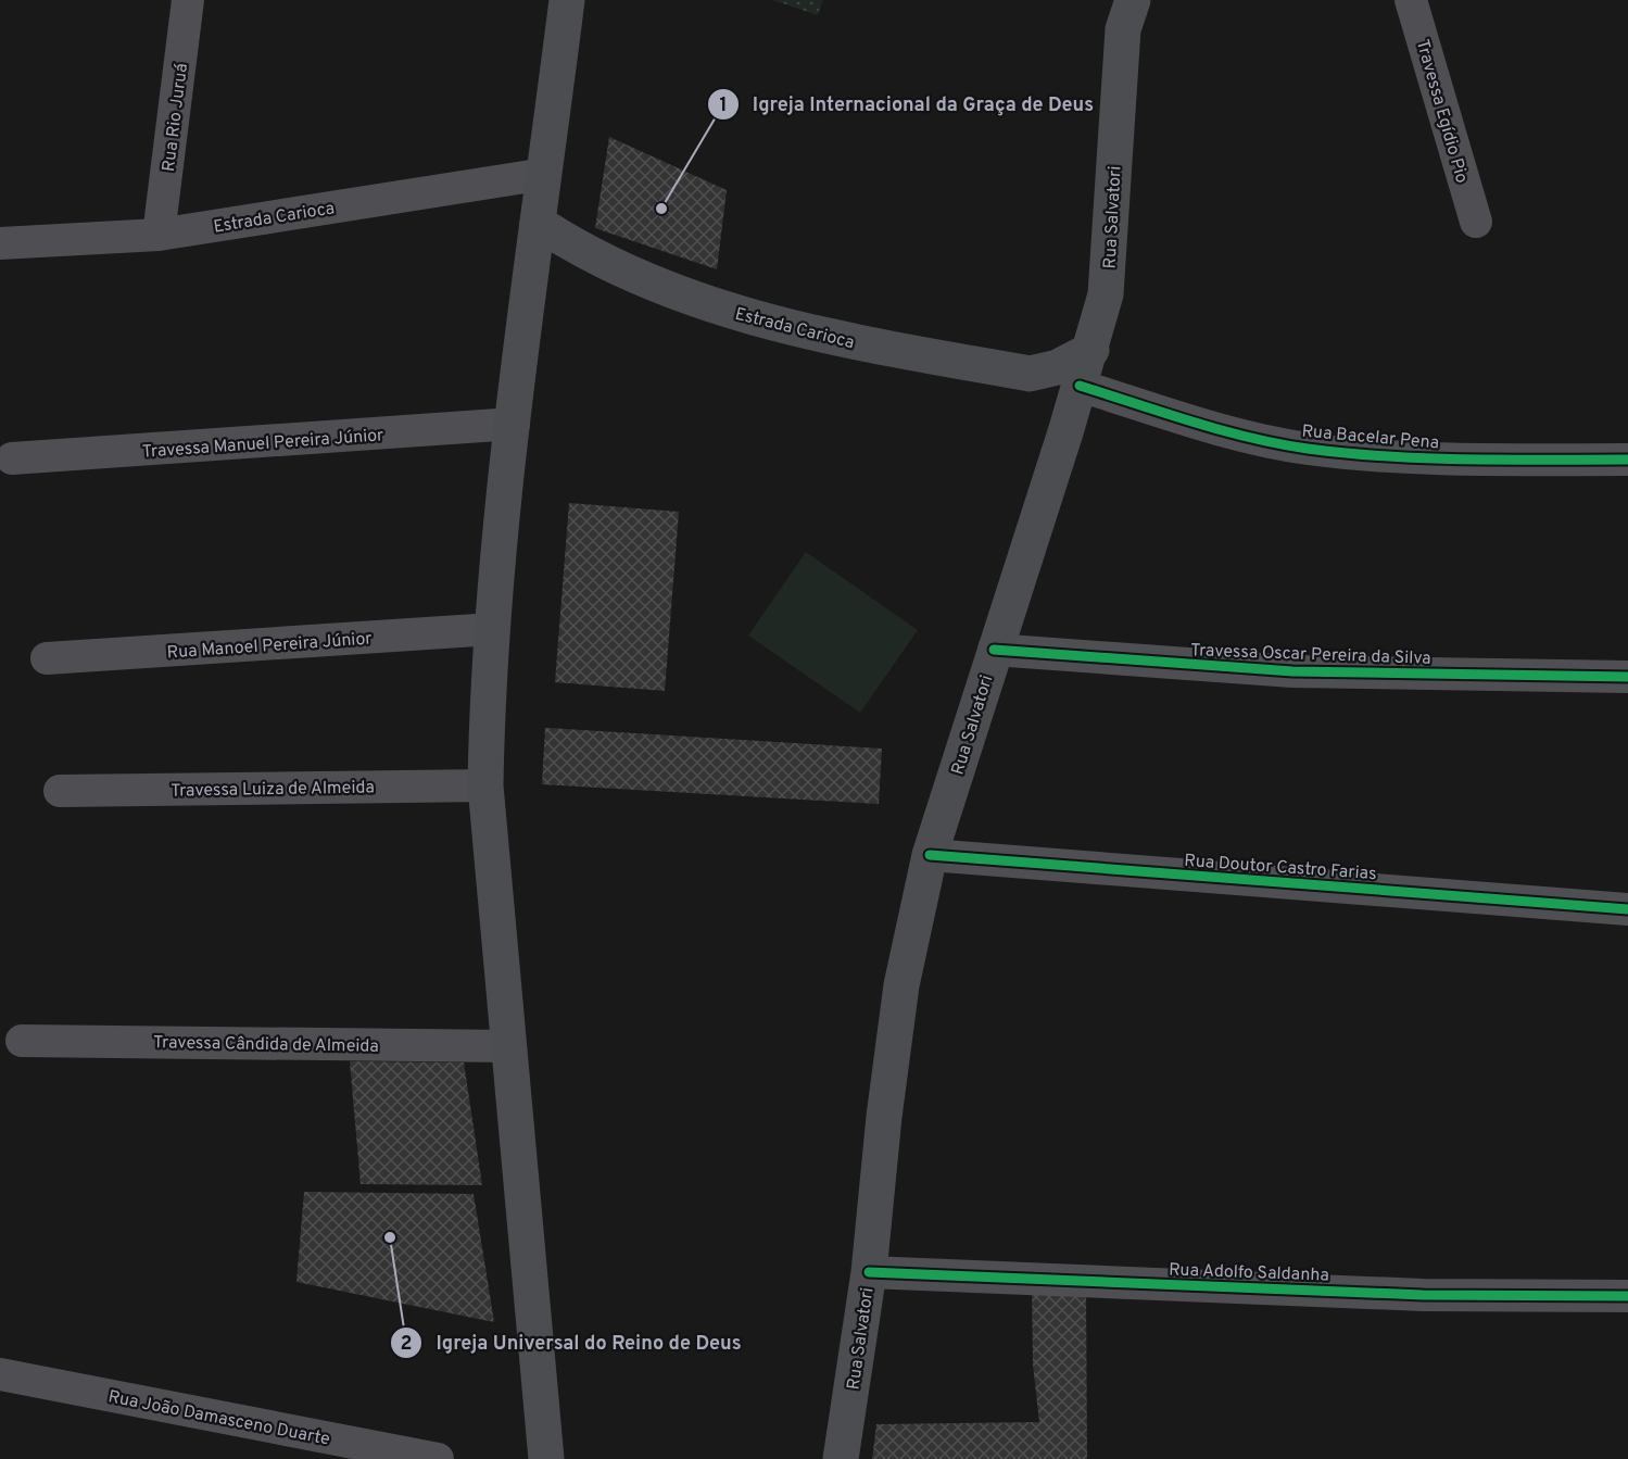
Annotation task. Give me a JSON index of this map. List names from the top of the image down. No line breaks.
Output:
{"streets":{"main road":["Estrada Carioca","Rua Salvatori"],"street":["Travessa Egídio Pio","Rua Rio Juruá","Rua Bacelar Pena","Travessa Manuel Pereira Júnior","Rua Manoel Pereira Júnior","Travessa Oscar Pereira da Silva","Travessa Luiza de Almeida","Rua Doutor Castro Farias","Travessa Cândida de Almeida","Rua Adolfo Saldanha","Rua João Damasceno Duarte"]},"crossings":[["Rua Rio Juruá","Estrada Carioca"],["Estrada Carioca","Rua Salvatori"],["Rua Salvatori","Rua Bacelar Pena"],["Rua Salvatori","Travessa Oscar Pereira da Silva"],["Rua Salvatori","Rua Doutor Castro Farias"],["Rua Salvatori","Rua Adolfo Saldanha"]],"places":["Igreja Internacional da Graça de Deus","Igreja Universal do Reino de Deus"]}
